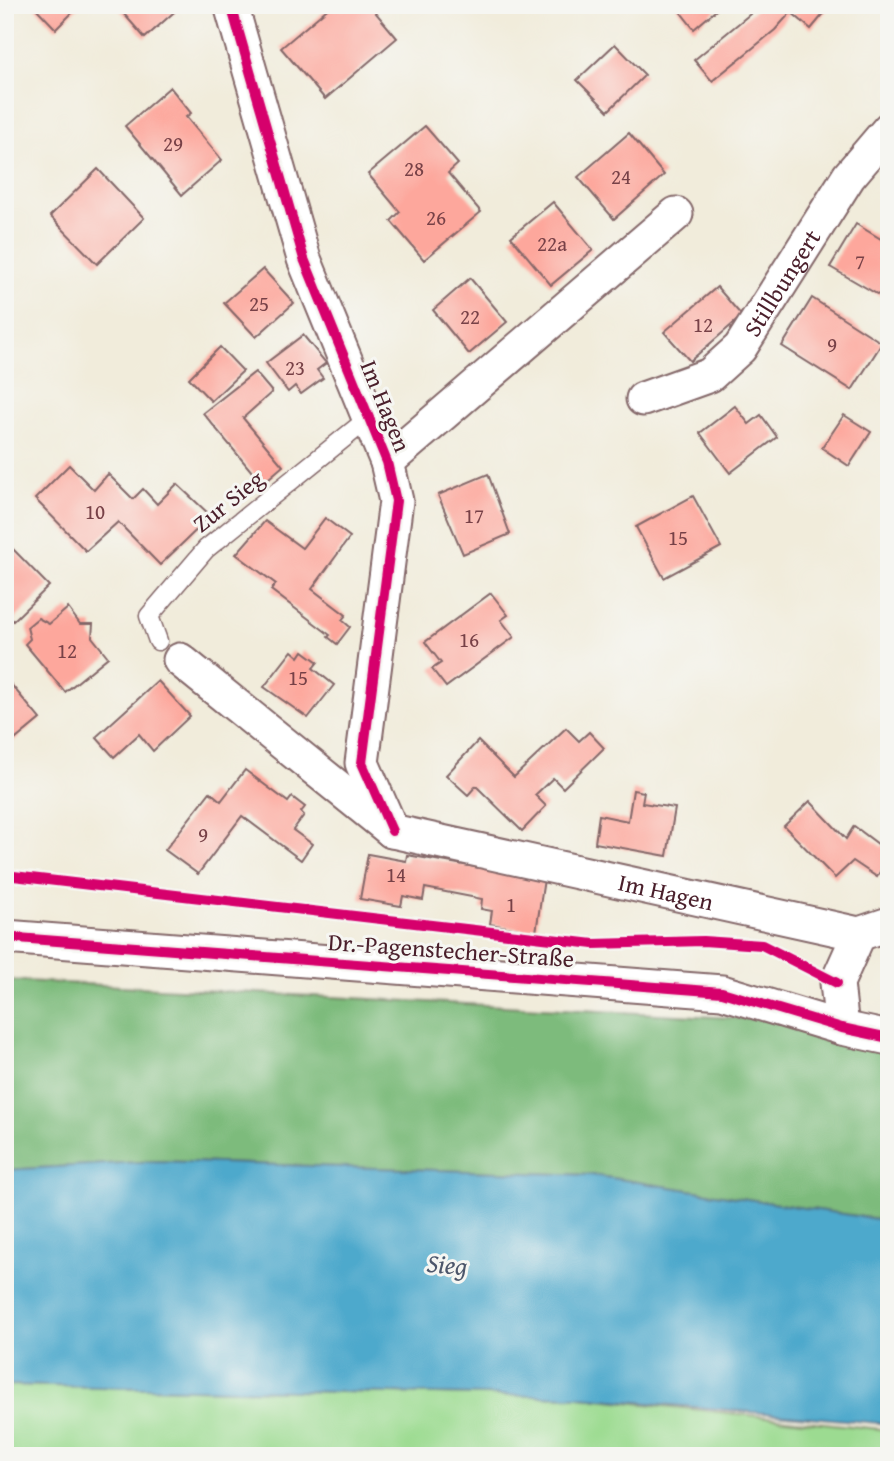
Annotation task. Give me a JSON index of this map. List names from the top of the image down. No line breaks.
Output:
{"streets":{"street":["Stillbungert","Im Hagen","Dr.-Pagenstecher-Straße"],"lane":["Zur Sieg"]},"crossings":[["Im Hagen","Zur Sieg"]],"water":["Sieg"],"house_numbers":["29","28","24","26","22a","7","25","22","12","9","23","10","17","15","16","12","15","9","14","1"]}
